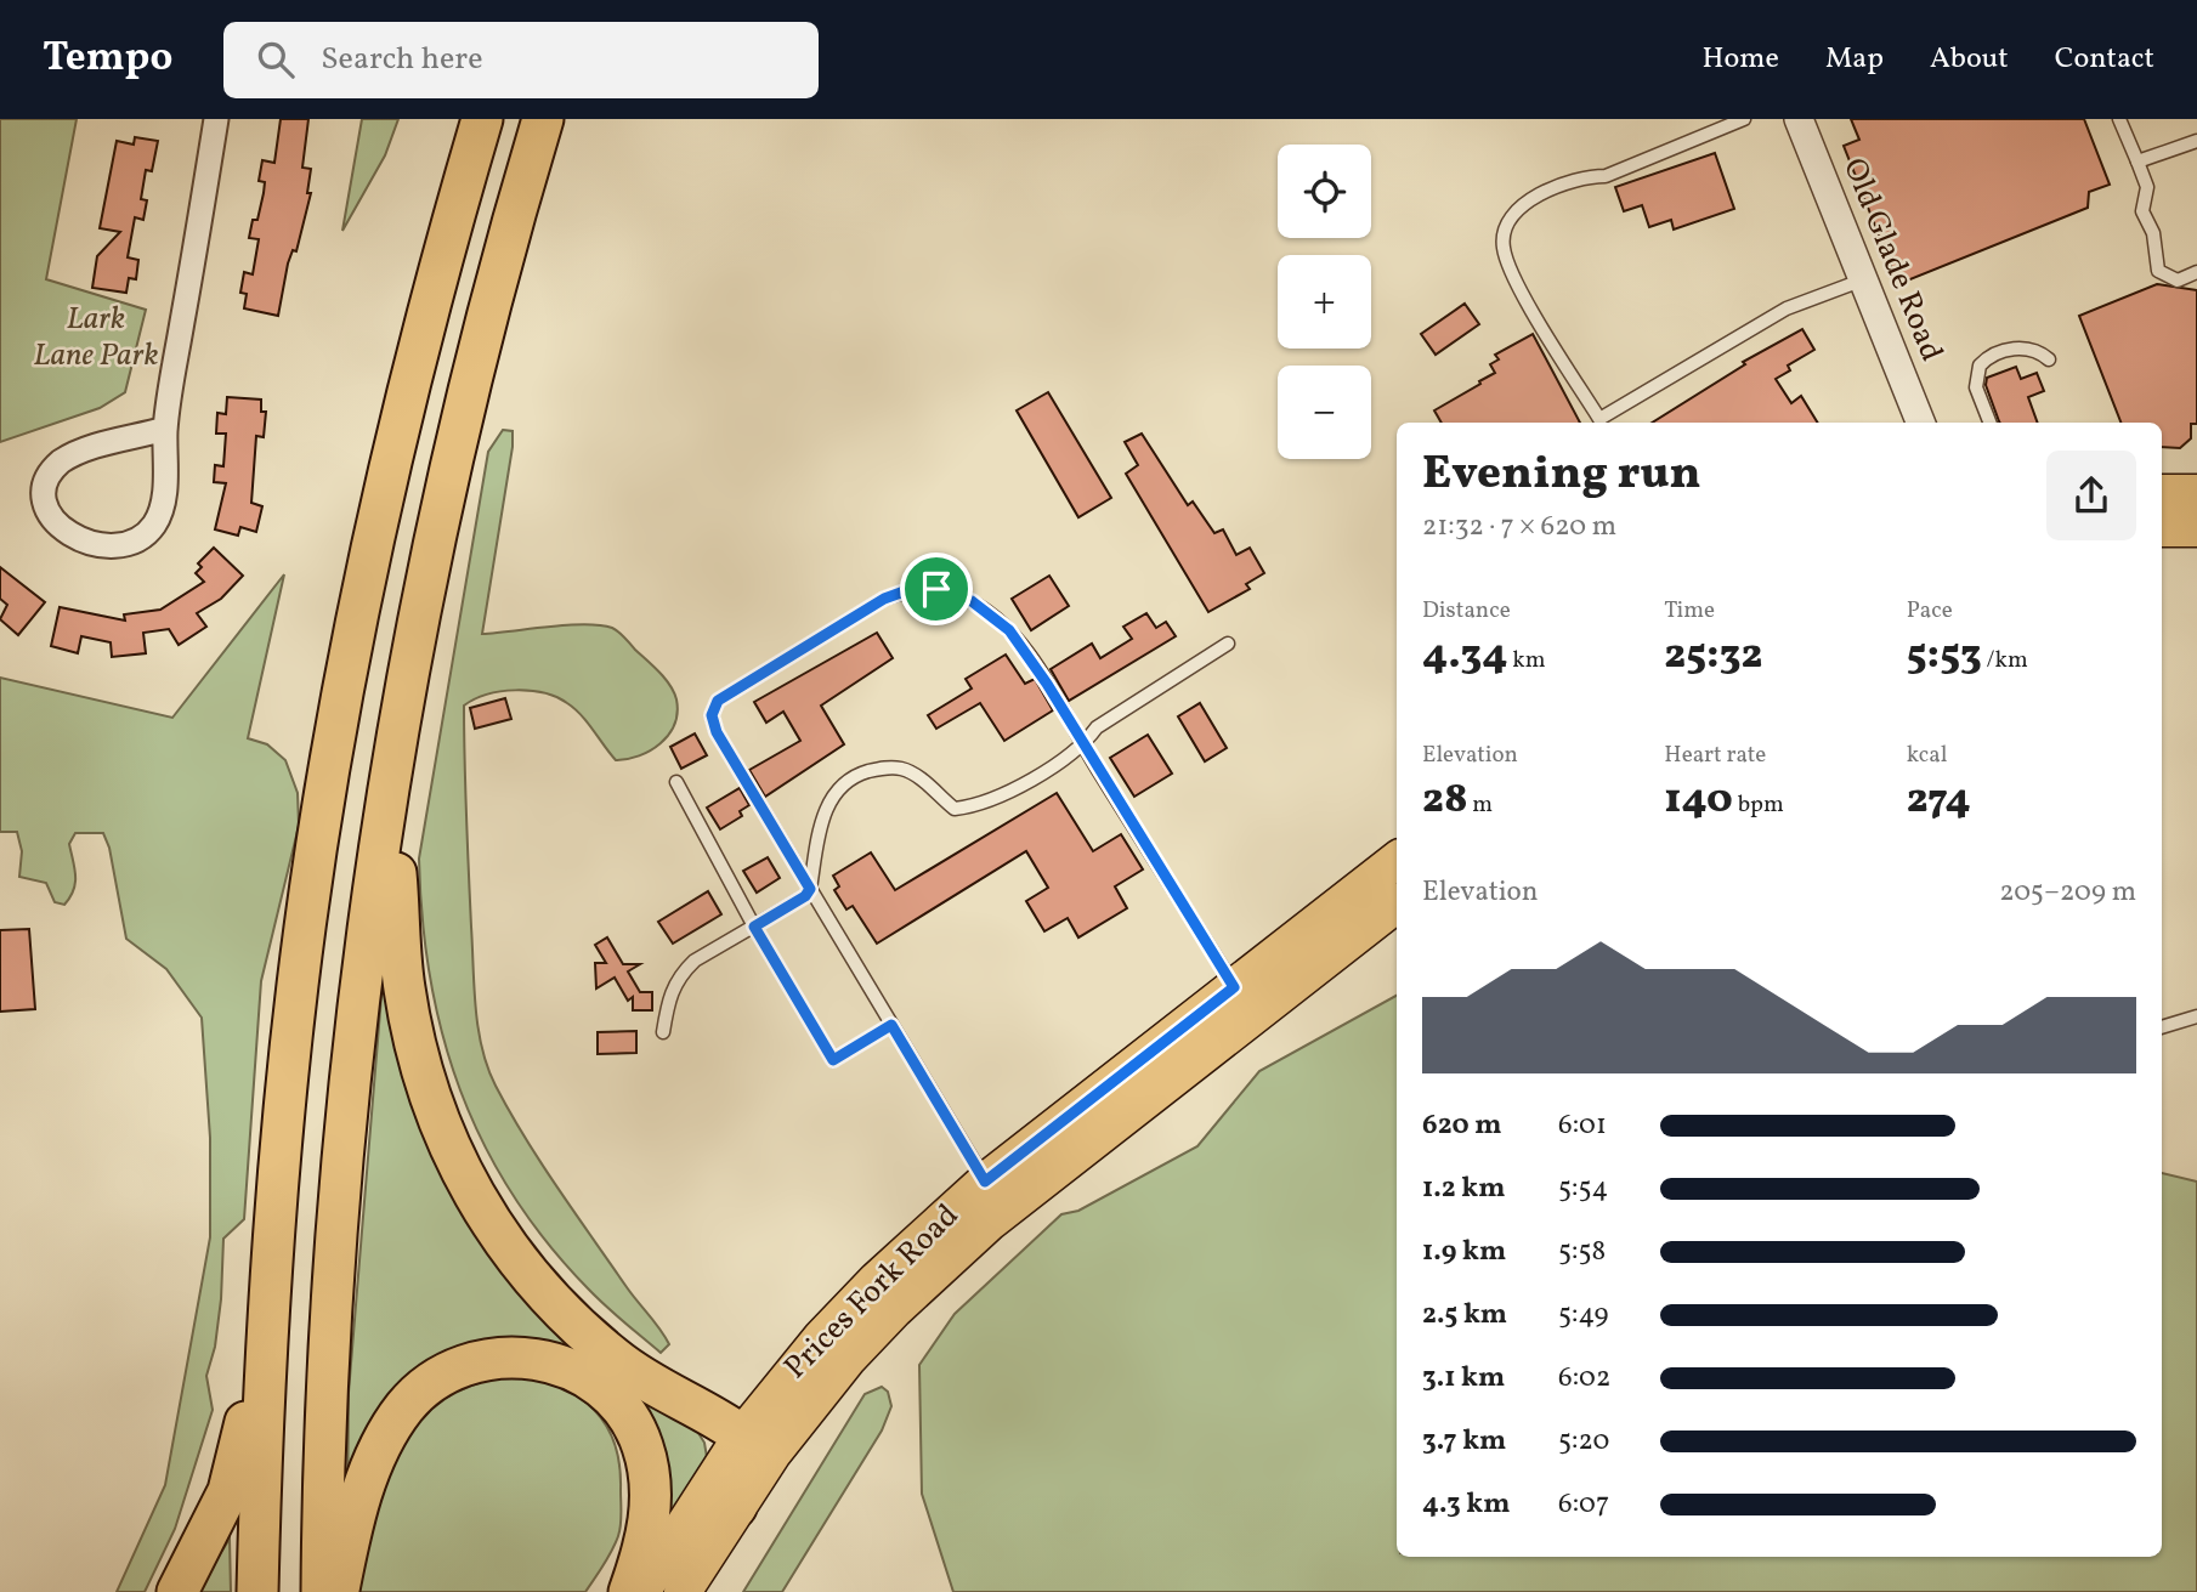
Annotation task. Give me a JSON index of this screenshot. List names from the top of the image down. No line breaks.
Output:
{"streets":{"main road":["Prices Fork Road"],"street":["Old Glade Road"]},"parks":["Lark Lane Park"],"page":{"header":"Tempo","search":"Search here","nav":["Home","Map","About","Contact"],"map_buttons":["+","−"],"heading":["Evening run","21:32 · 7 × 620 m"],"stats":[["Distance","4.34 km"],["Time","25:32"],["Pace","5:53 /km"],["Elevation","28 m"],["Heart rate","140 bpm"],["kcal","274"]],"chart":["Elevation","205–209 m"],"list":[{"name":"620 m","note":"6:01"},{"name":"1.2 km","note":"5:54"},{"name":"1.9 km","note":"5:58"},{"name":"2.5 km","note":"5:49"},{"name":"3.1 km","note":"6:02"},{"name":"3.7 km","note":"5:20"},{"name":"4.3 km","note":"6:07"}]}}
